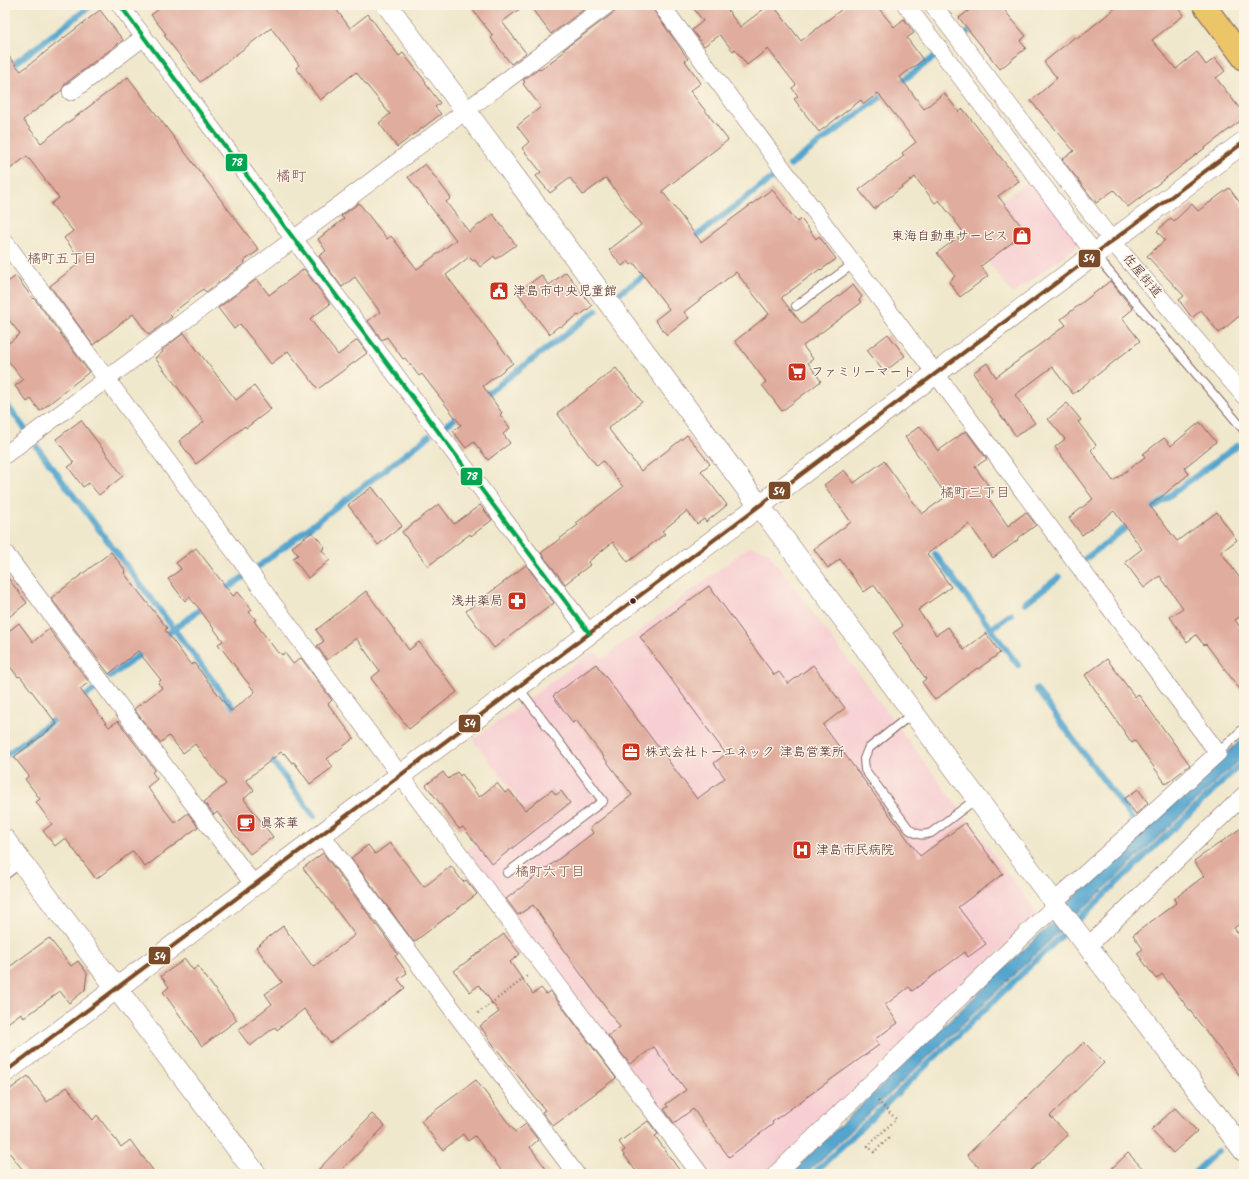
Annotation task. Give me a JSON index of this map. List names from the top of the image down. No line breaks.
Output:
{"streets":{"street":["佐屋街道"]},"districts":["橘町","橘町五丁目","橘町三丁目","橘町六丁目"],"places":{"shop":["東海自動車サービス"],"public building":["津島市中央児童館"],"supermarket":["ファミリーマート"],"pharmacy":["浅井薬局"],"office":["株式会社トーエネック 津島営業所"],"cafe":["眞茶華"],"hospital":["津島市民病院"]},"lines":["transit line 78","transit line 54"]}
